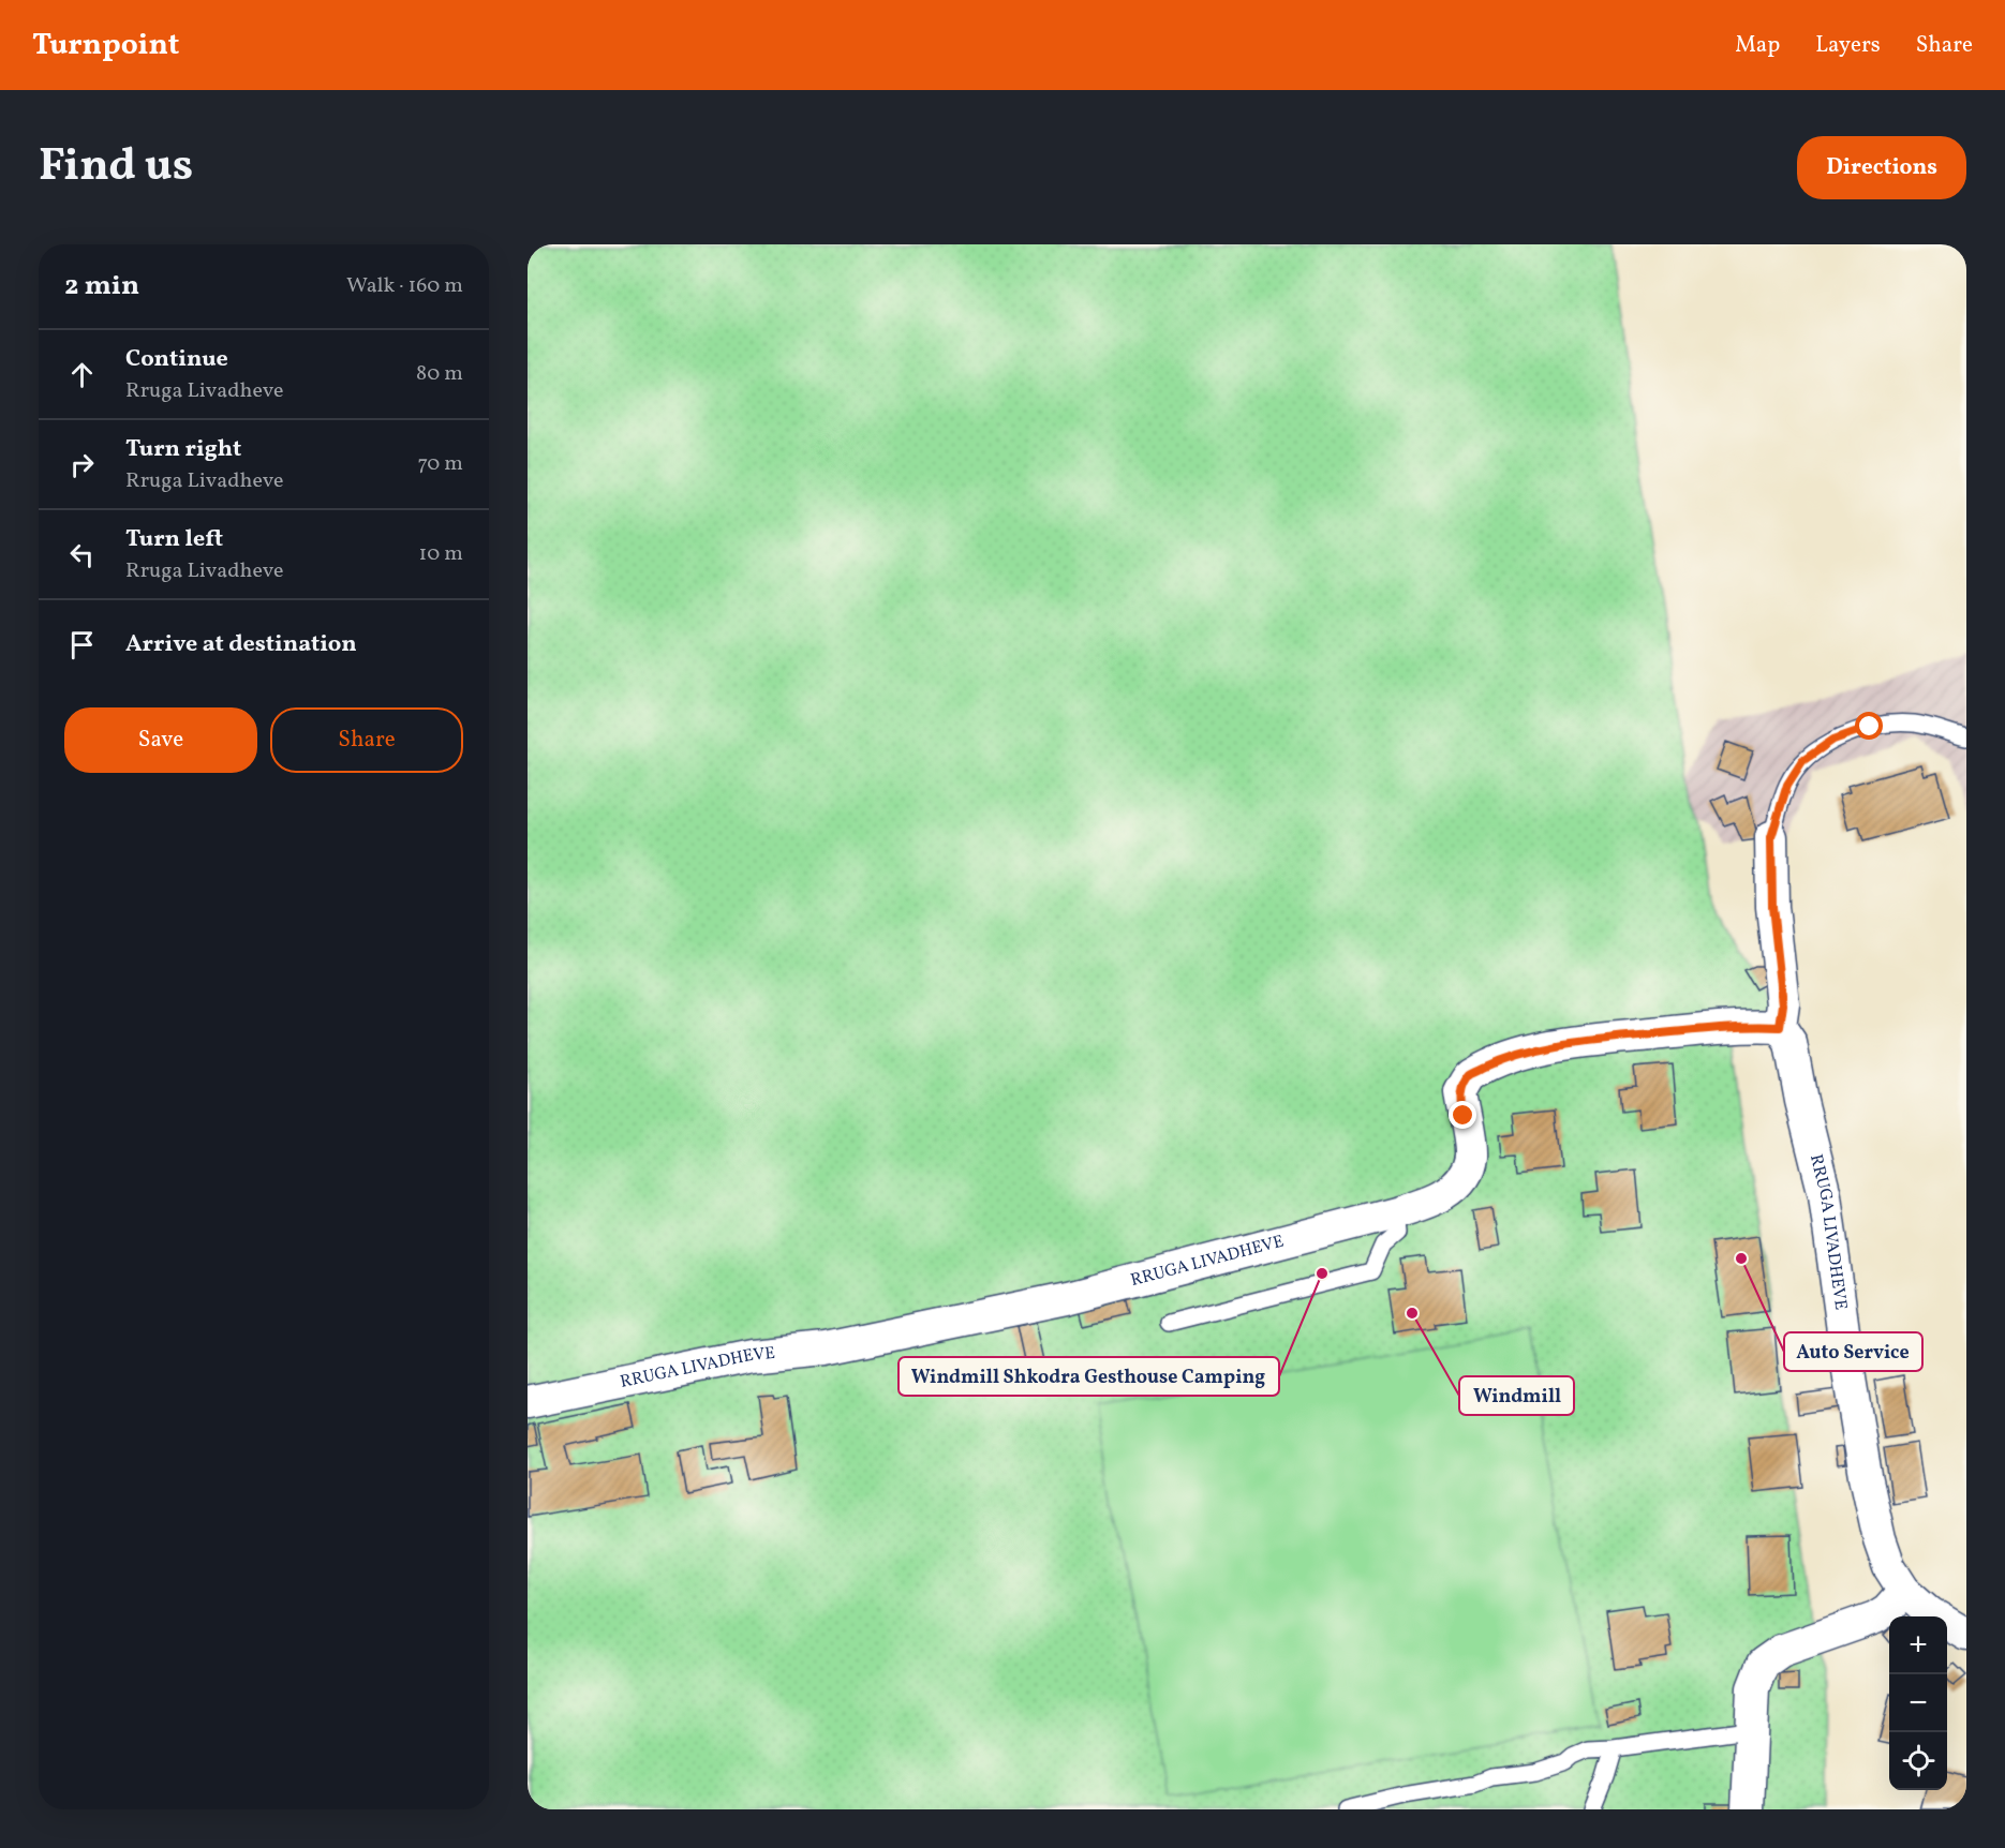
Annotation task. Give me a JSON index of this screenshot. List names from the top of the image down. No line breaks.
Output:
{"streets":{"street":["RRUGA LIVADHEVE"]},"places":["Auto Service","Windmill Shkodra Gesthouse Camping","Windmill"],"page":{"header":"Turnpoint","nav":["Map","Layers","Share"],"title":"Find us","buttons":["Directions",["Save","Share"]],"heading":["2 min","Walk · 160 m"],"list":[["Continue","Rruga Livadheve","80 m"],["Turn right","Rruga Livadheve","70 m"],["Turn left","Rruga Livadheve","10 m"],"Arrive at destination"],"map_buttons":["+","−"]}}
